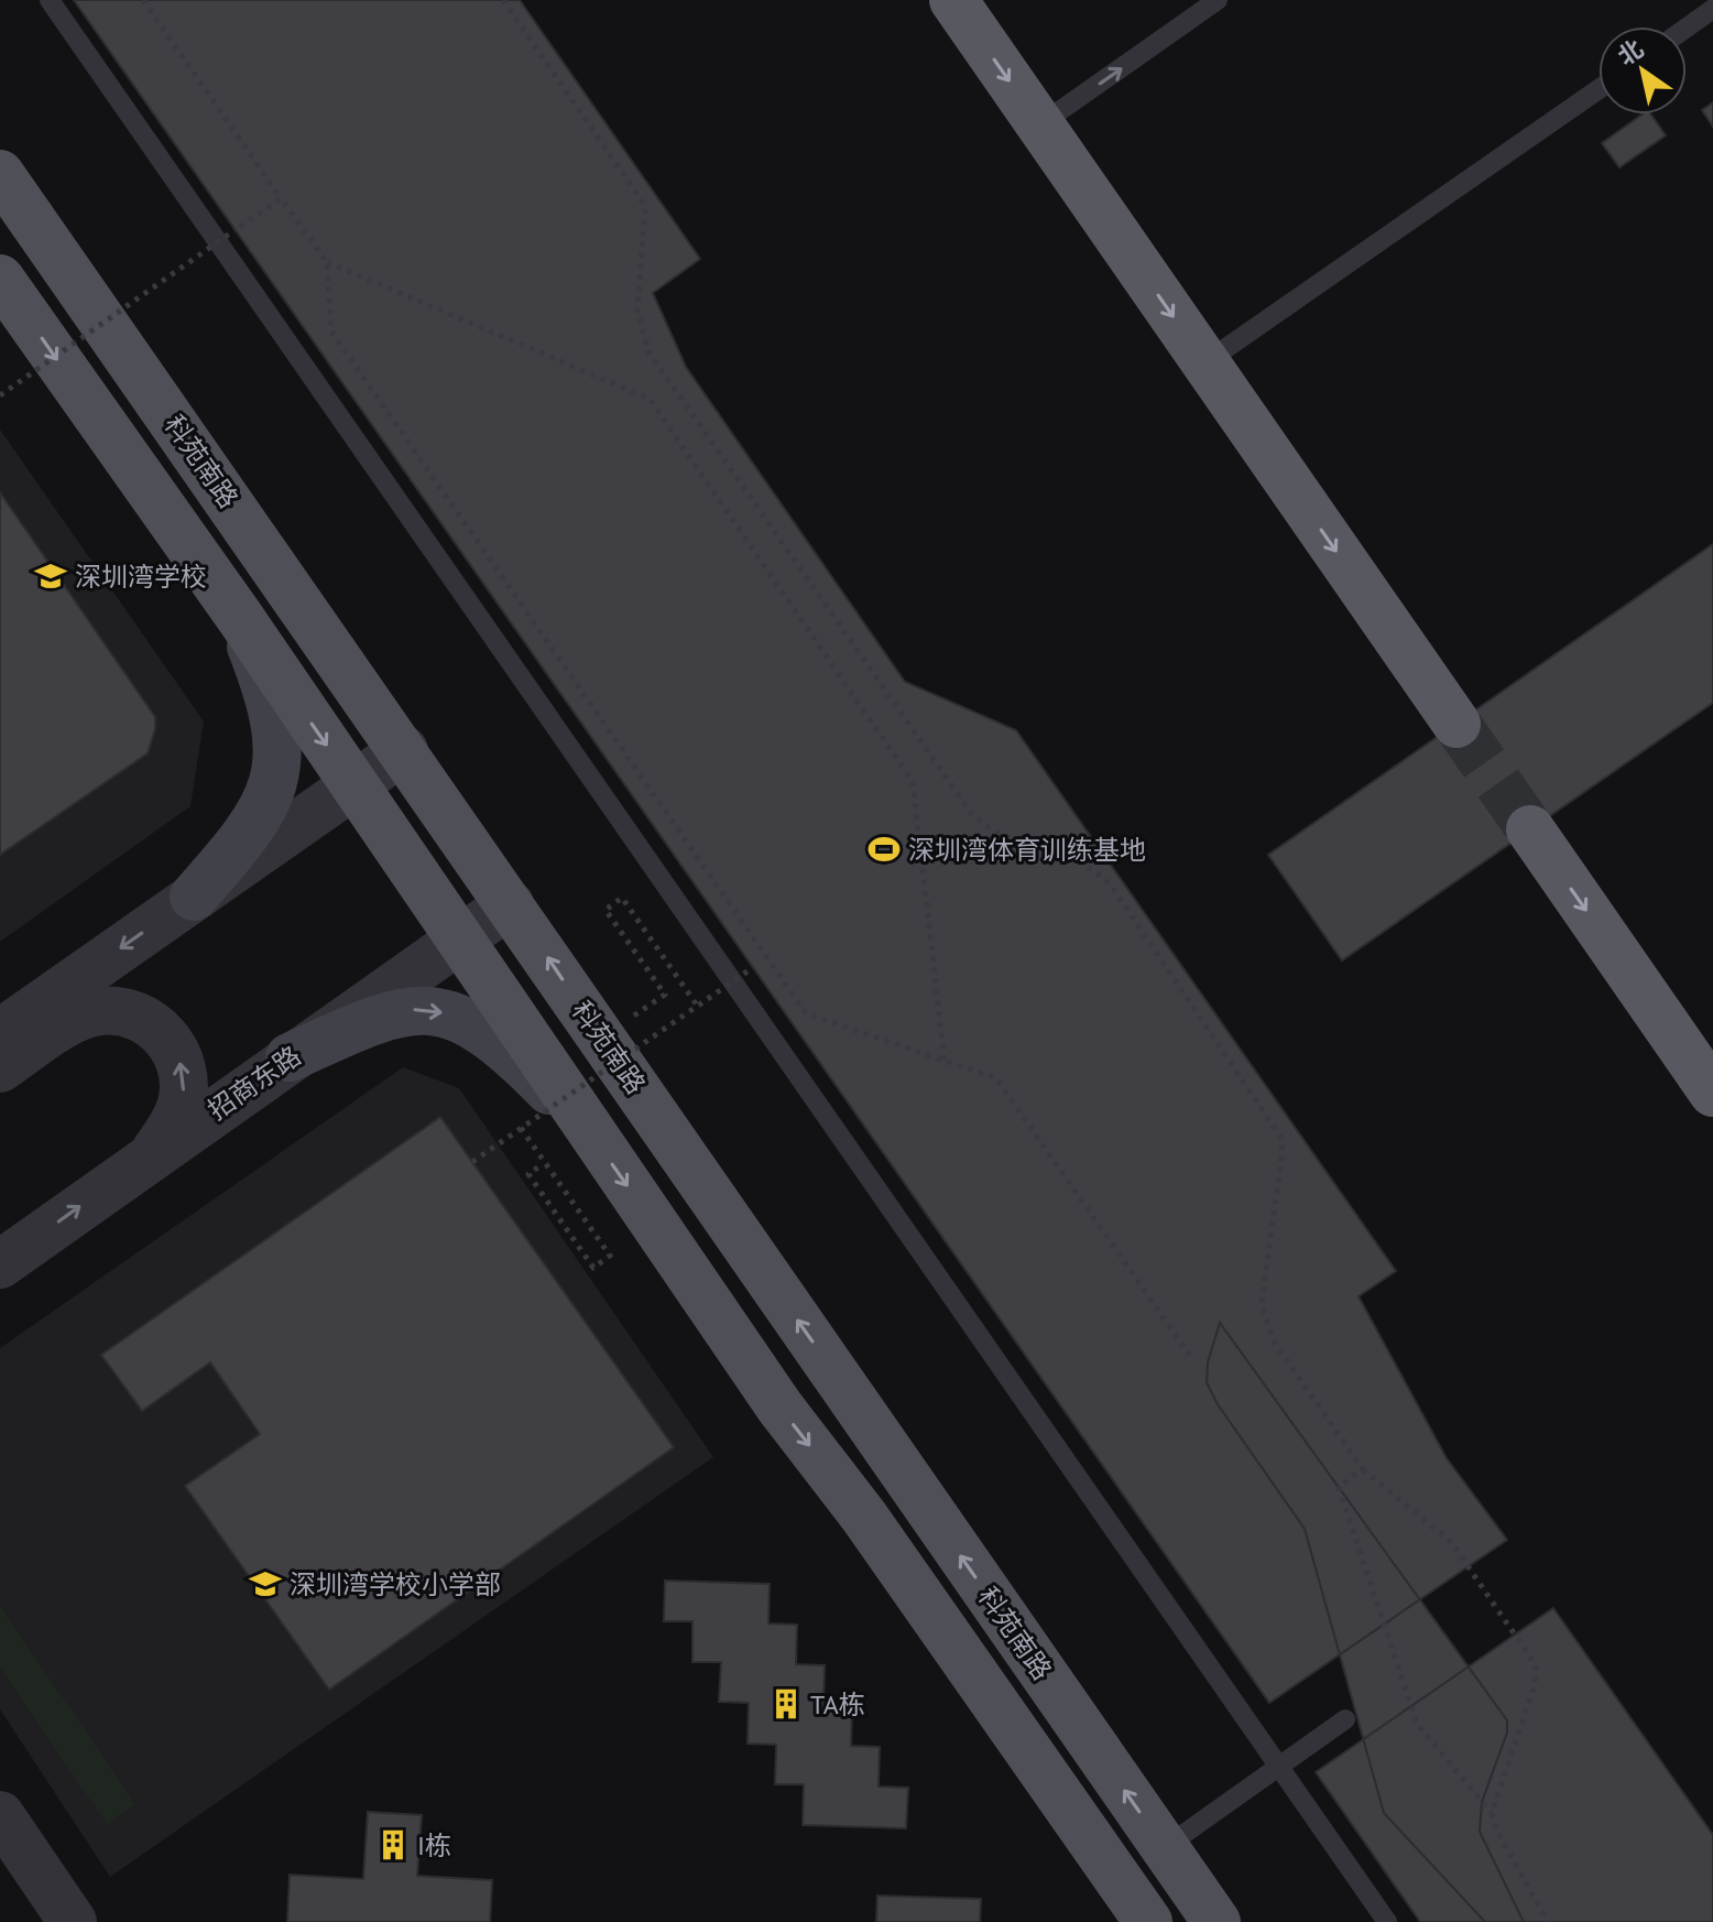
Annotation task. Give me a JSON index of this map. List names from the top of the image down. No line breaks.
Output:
{"streets":{"main road":["科苑南路"],"street":["招商东路"]},"crossings":[["科苑南路","招商东路"]],"places":{"school or university":["深圳湾学校","深圳湾学校小学部"],"sports":["深圳湾体育训练基地"],"building":["TA栋","I栋"]},"north":"top left"}
